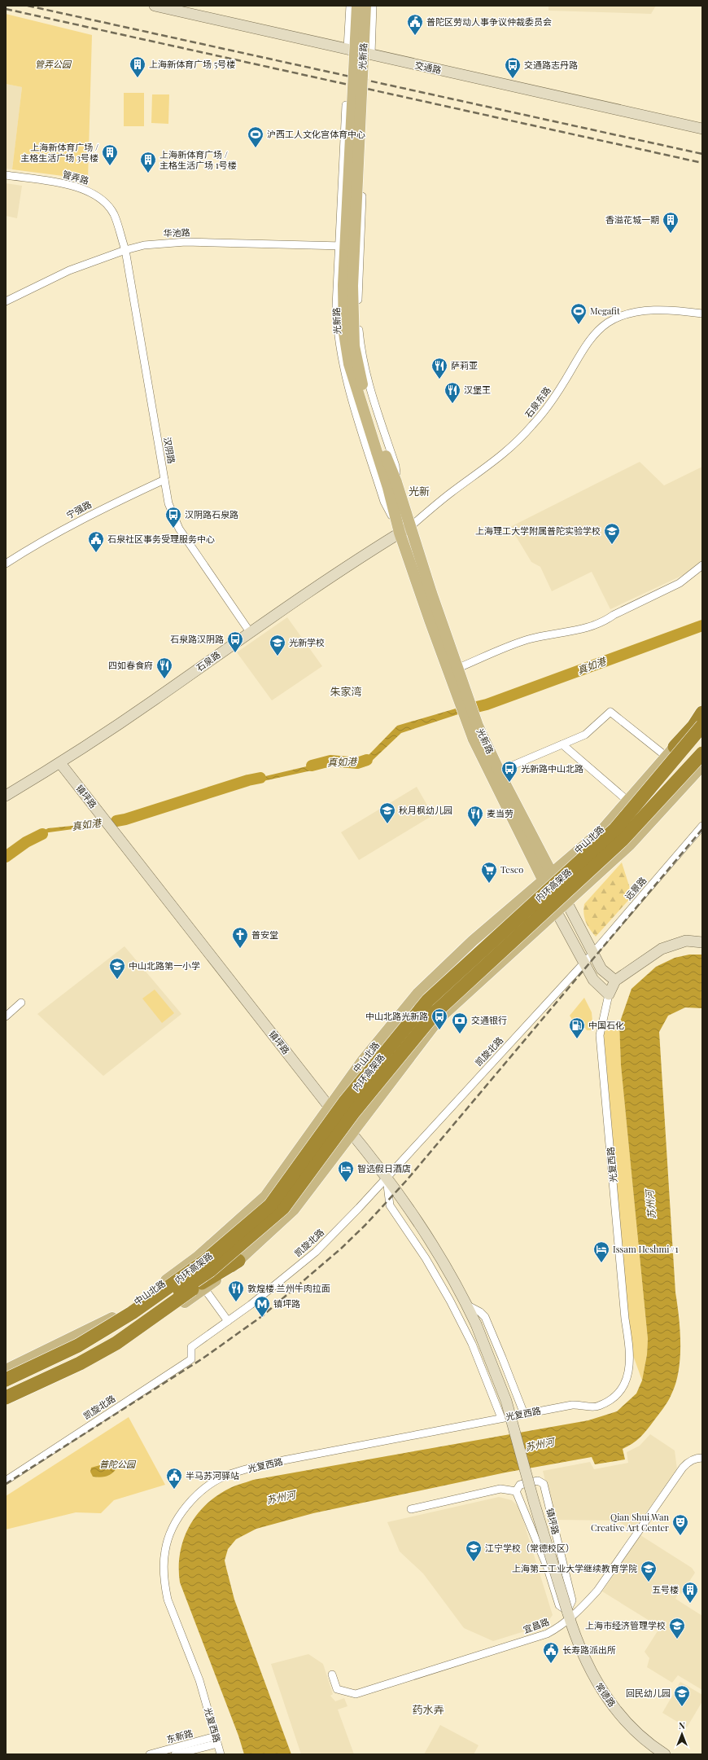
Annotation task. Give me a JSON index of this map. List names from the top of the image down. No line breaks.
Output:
{"streets":{"highway":["内环高架路"],"main road":["光新路","交通路","石泉路","镇坪路","中山北路","光复西路","常德路"],"street":["管弄路","华池路","石泉东路","汉阴路","宁强路","远景路","凯旋北路","宜昌路","东新路"]},"crossings":[["光新路","华池路"],["光新路","石泉东路"],["光新路","石泉路"],["光新路","中山北路"],["光新路","远景路"],["光新路","凯旋北路"],["光新路","光复西路"],["管弄路","华池路"],["管弄路","汉阴路"],["华池路","汉阴路"],["石泉东路","石泉路"],["汉阴路","宁强路"],["汉阴路","石泉路"],["石泉路","镇坪路"],["镇坪路","中山北路"],["镇坪路","凯旋北路"],["镇坪路","宜昌路"],["镇坪路","常德路"],["远景路","凯旋北路"],["光复西路","东新路"],["宜昌路","常德路"]],"districts":["光新","朱家湾","药水弄"],"water":["真如港","苏州河"],"parks":["管弄公园","普陀公园"],"places":{"public building":["普陀区劳动人事争议仲裁委员会","石泉社区事务受理服务中心","半马苏河驿站","长寿路派出所"],"building":["上海新体育广场 5号楼","上海新体育广场 / 主格生活广场 3号楼","上海新体育广场 / 主格生活广场 1号楼","香溢花城一期","五号楼"],"bus stop":["交通路志丹路","汉阴路石泉路","石泉路汉阴路","光新路中山北路","中山北路光新路"],"sports":["沪西工人文化宫体育中心","Megafit"],"restaurant":["萨莉亚","汉堡王","四如春食府","麦当劳","敦煌楼 兰州牛肉拉面"],"school or university":["上海理工大学附属普陀实验学校","光新学校","秋月枫幼儿园","中山北路第一小学","江宁学校（常德校区）","上海第二工业大学继续教育学院","上海市经济管理学校","回民幼儿园"],"supermarket":["Tesco"],"church":["普安堂"],"bank":["交通银行"],"fuel station":["中国石化"],"hotel":["智选假日酒店","Issam Heshmi#1"],"metro station":["镇坪路"],"theatre":["Qian Shui Wan Creative Art Center"]},"north":"top"}
